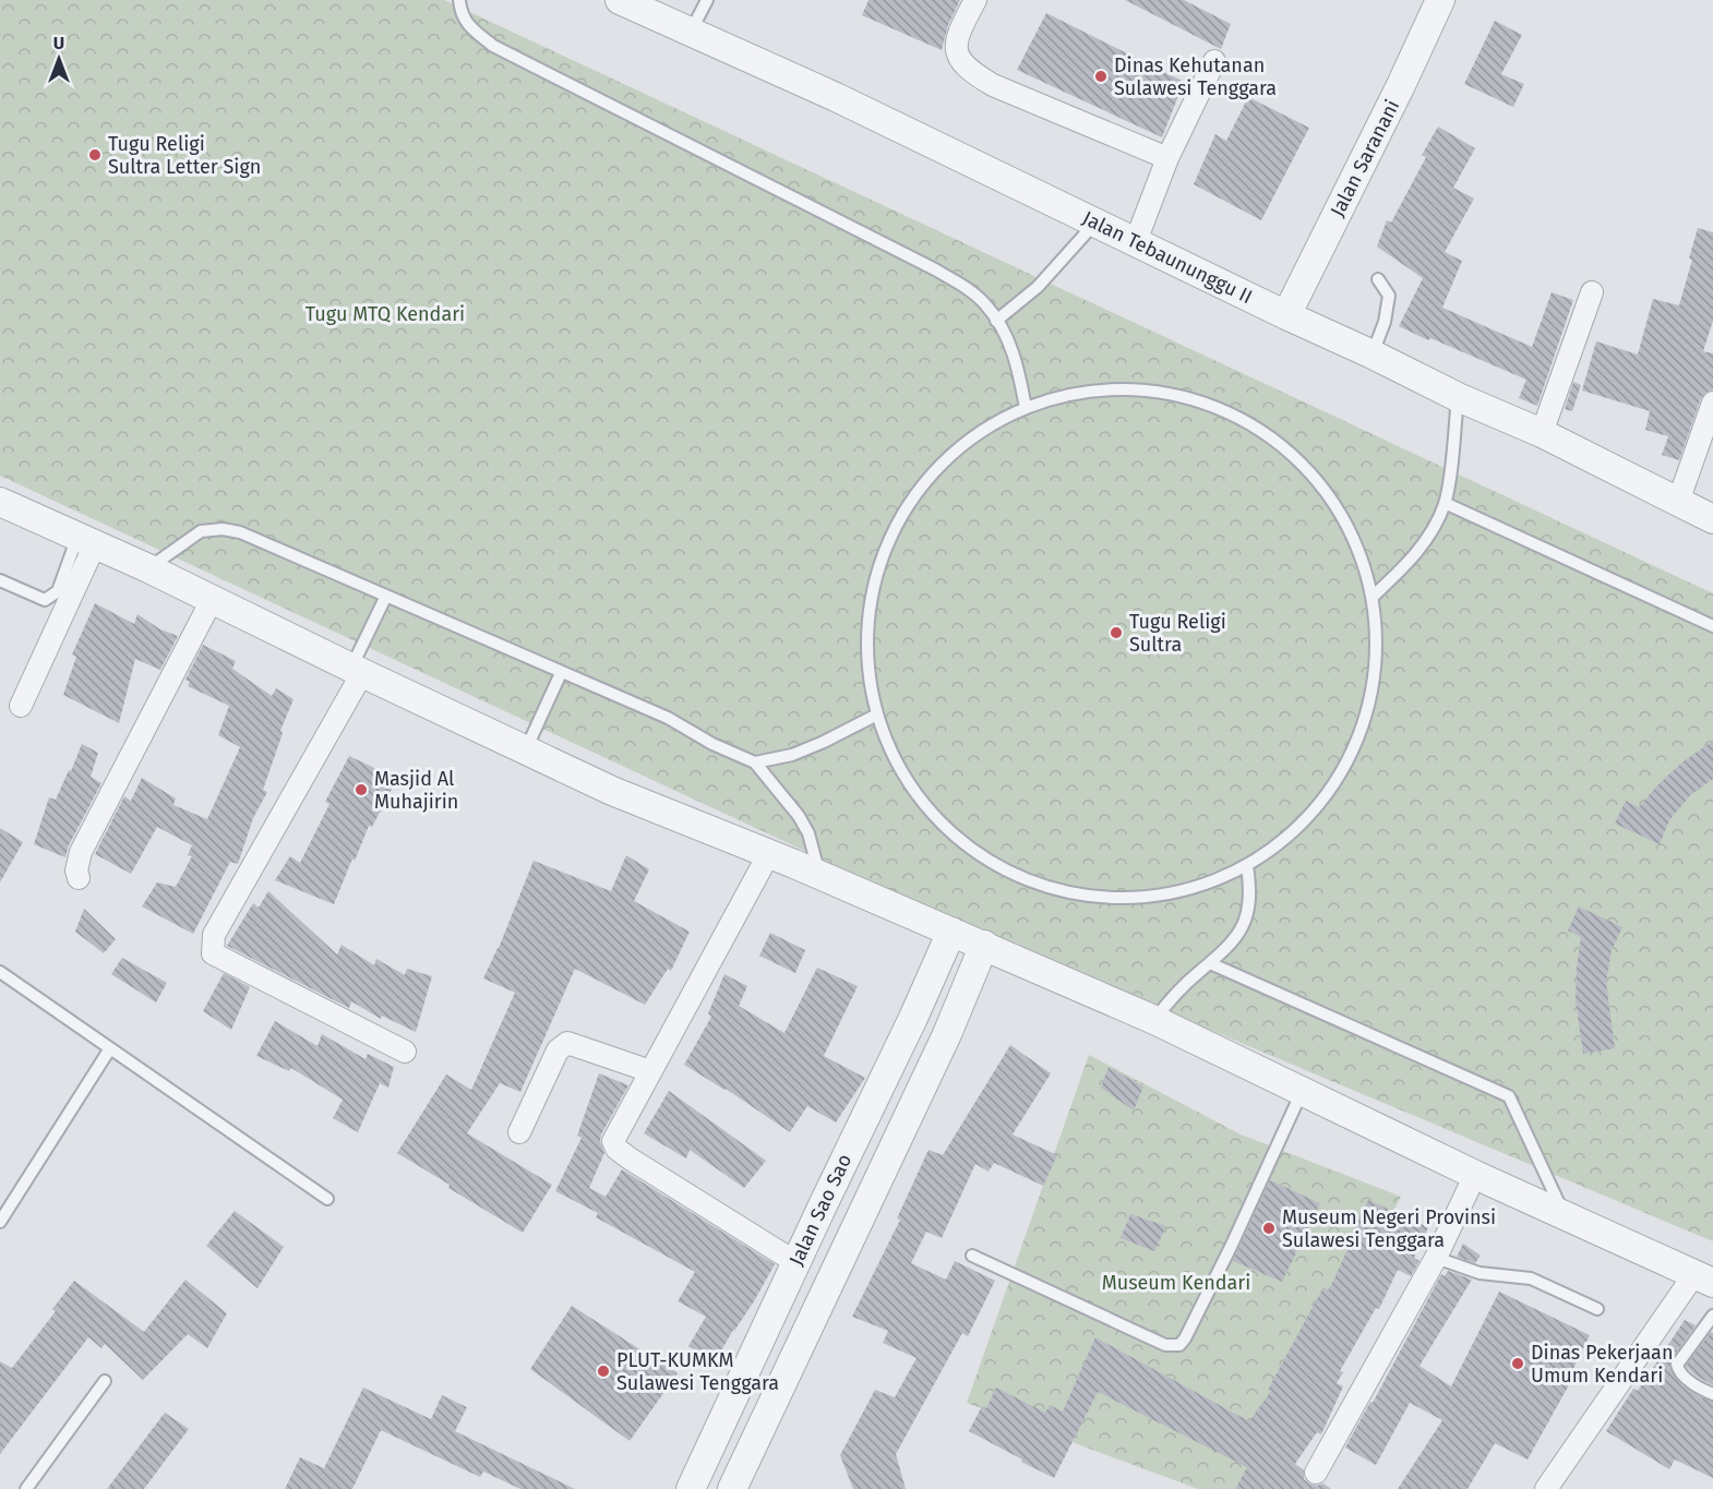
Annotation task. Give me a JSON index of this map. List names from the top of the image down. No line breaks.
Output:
{"streets":{"street":["Jalan Saranani","Jalan Tebaununggu II","Jalan Sao Sao"]},"crossings":[["Jalan Saranani","Jalan Tebaununggu II"]],"parks":["Tugu MTQ Kendari","Museum Kendari"],"places":["Dinas Kehutanan Sulawesi Tenggara","Tugu Religi Sultra Letter Sign","Tugu Religi Sultra","Masjid Al Muhajirin","Museum Negeri Provinsi Sulawesi Tenggara","Dinas Pekerjaan Umum Kendari","PLUT-KUMKM Sulawesi Tenggara"],"north":"top"}
